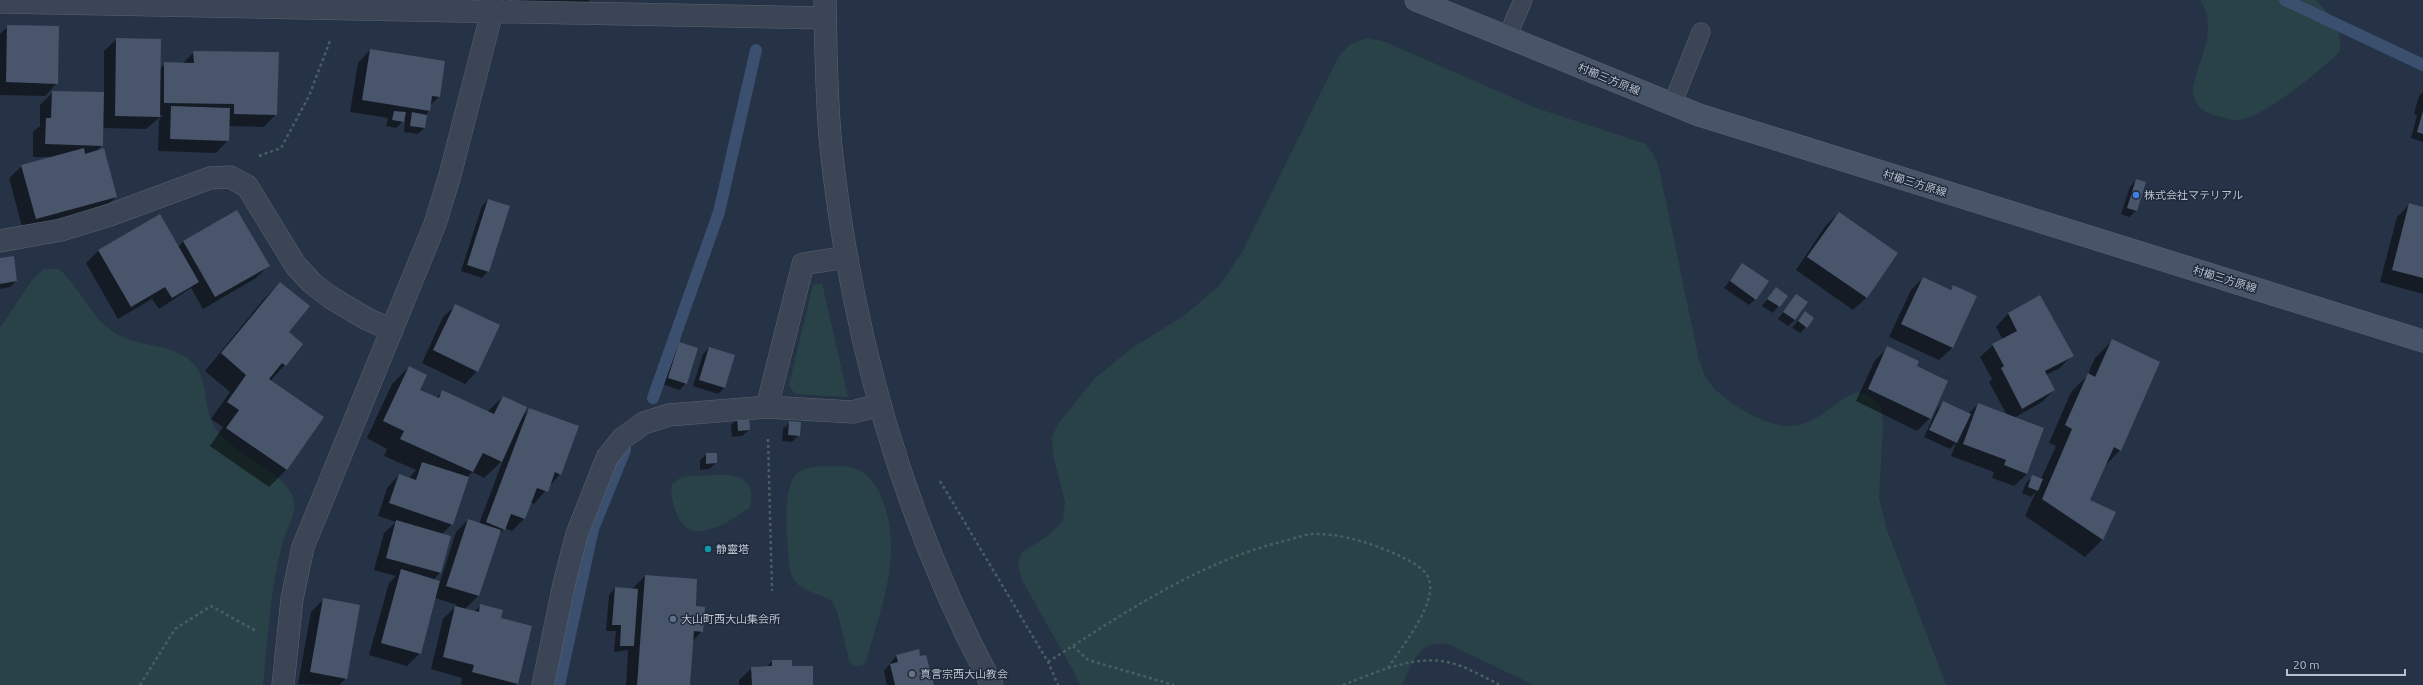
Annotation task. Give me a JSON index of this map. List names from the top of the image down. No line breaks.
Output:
{"streets":{"main road":["村櫛三方原線"]},"places":["株式会社マテリアル","静靈塔","大山町西大山集会所","真言宗西大山教会"],"scale_bar":"20 m"}
